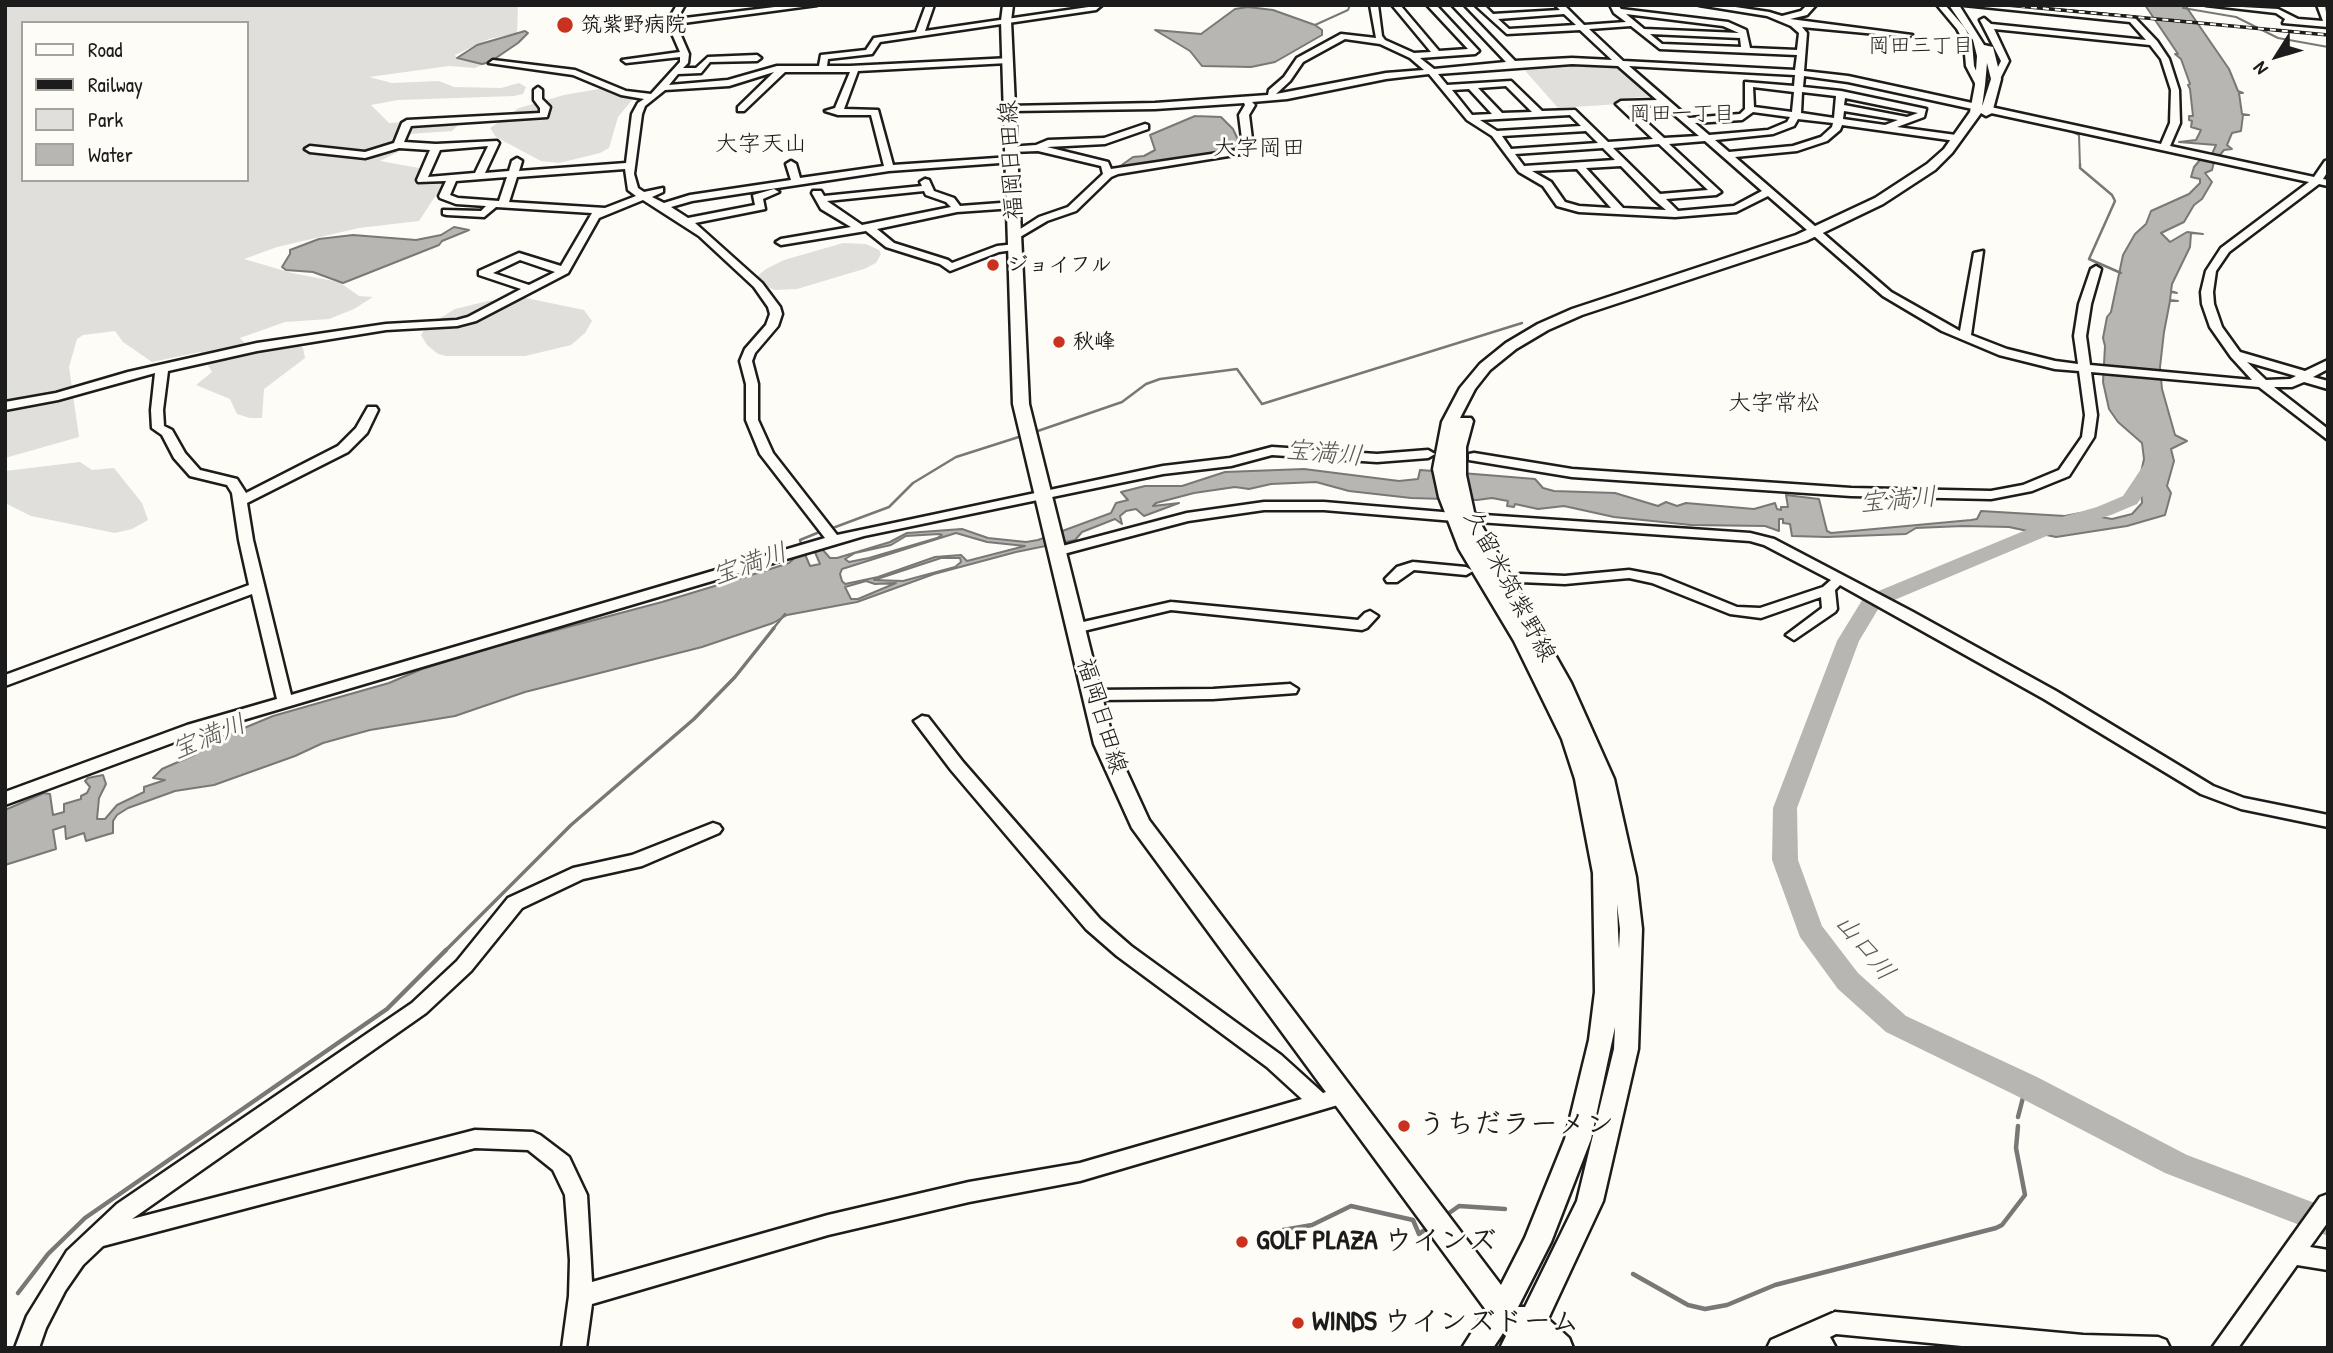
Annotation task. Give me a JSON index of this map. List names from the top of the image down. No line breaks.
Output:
{"streets":{"main road":["福岡日田線","久留米筑紫野線"]},"crossings":[["福岡日田線","久留米筑紫野線"]],"districts":["岡田三丁目","岡田一丁目","大字天山","大字岡田","大字常松"],"water":["宝満川","山口川"],"places":["筑紫野病院","ジョイフル","秋峰","うちだラーメン","GOLF PLAZA ウインズ","WINDS ウインズドーム"],"legend":["Road","Railway","Park","Water"],"north":"bottom left"}
